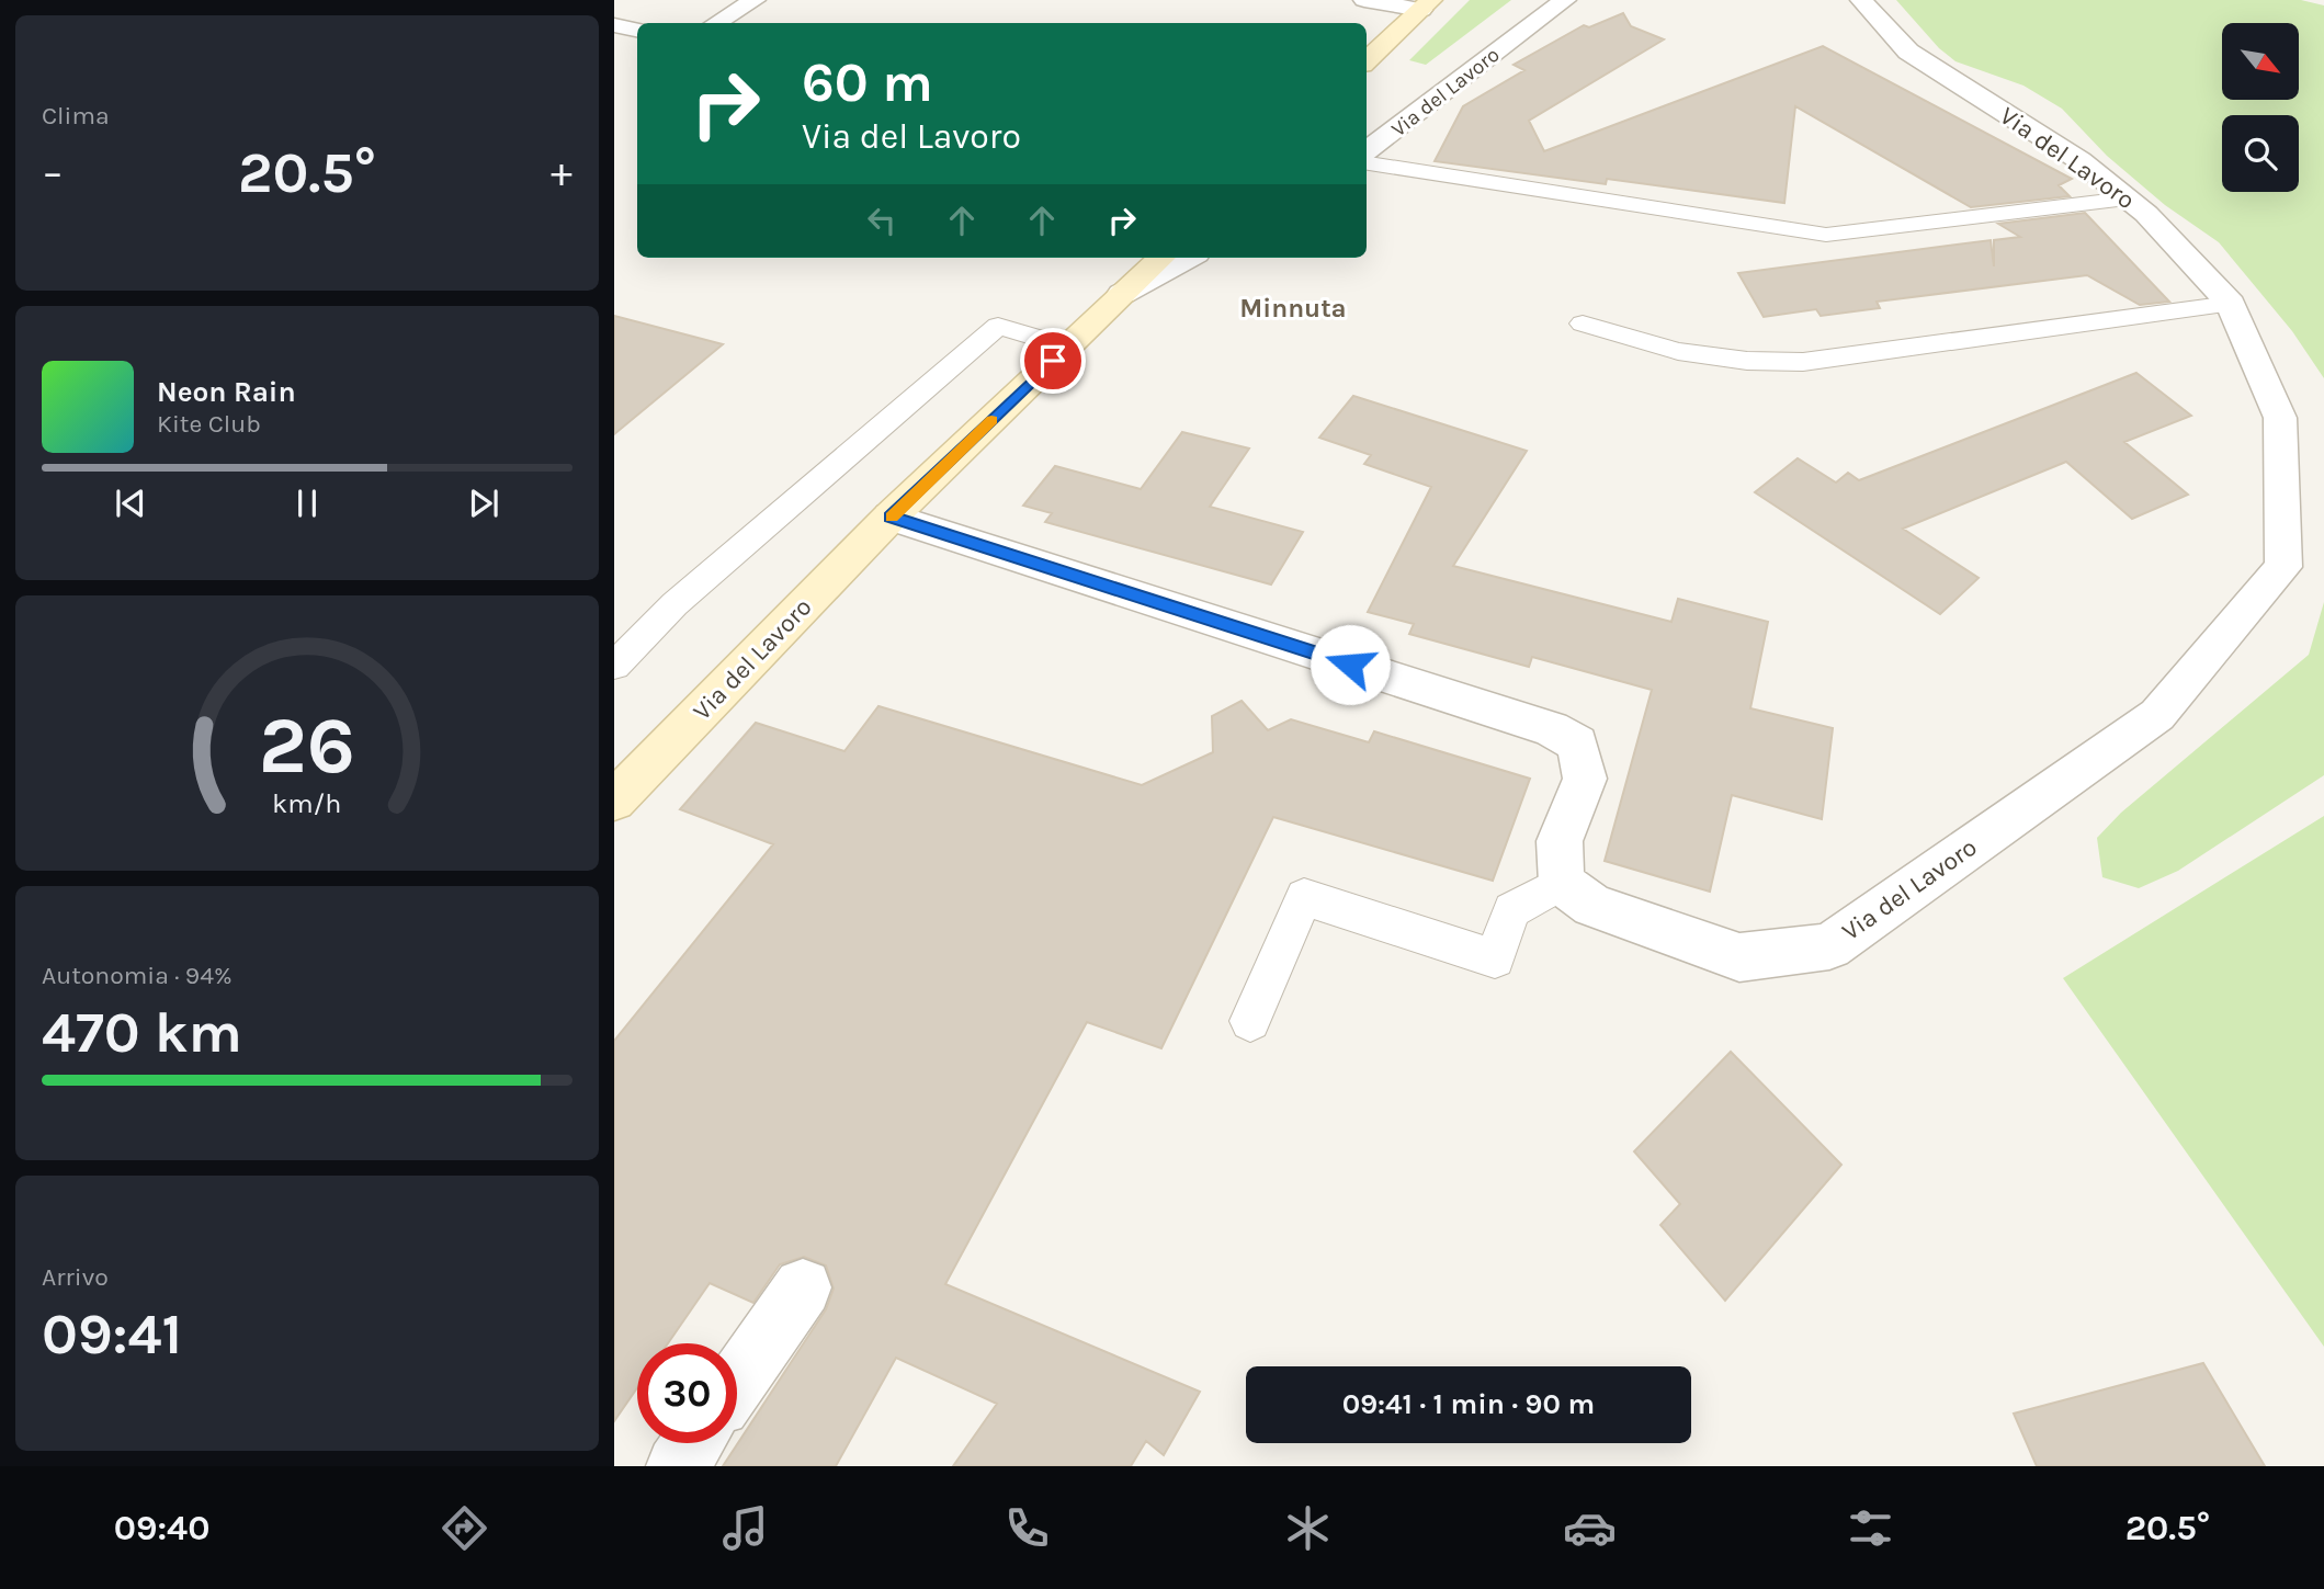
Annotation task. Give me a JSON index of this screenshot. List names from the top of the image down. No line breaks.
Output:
{"streets":{"street":["Via del Lavoro"]},"districts":["Minnuta"],"north":"bottom right","page":{"tile":["Clima",["Autonomia · 94%","470 km"],["Arrivo","09:41"]],"turn":["60 m","Via del Lavoro"],"heat":["−","20.5°","+"],"song":["Neon Rain","Kite Club"],"limit":"30","trip":"09:41 · 1 min · 90 m","tabs":["09:40","20.5°"],"gauge":["26","km/h"]}}
